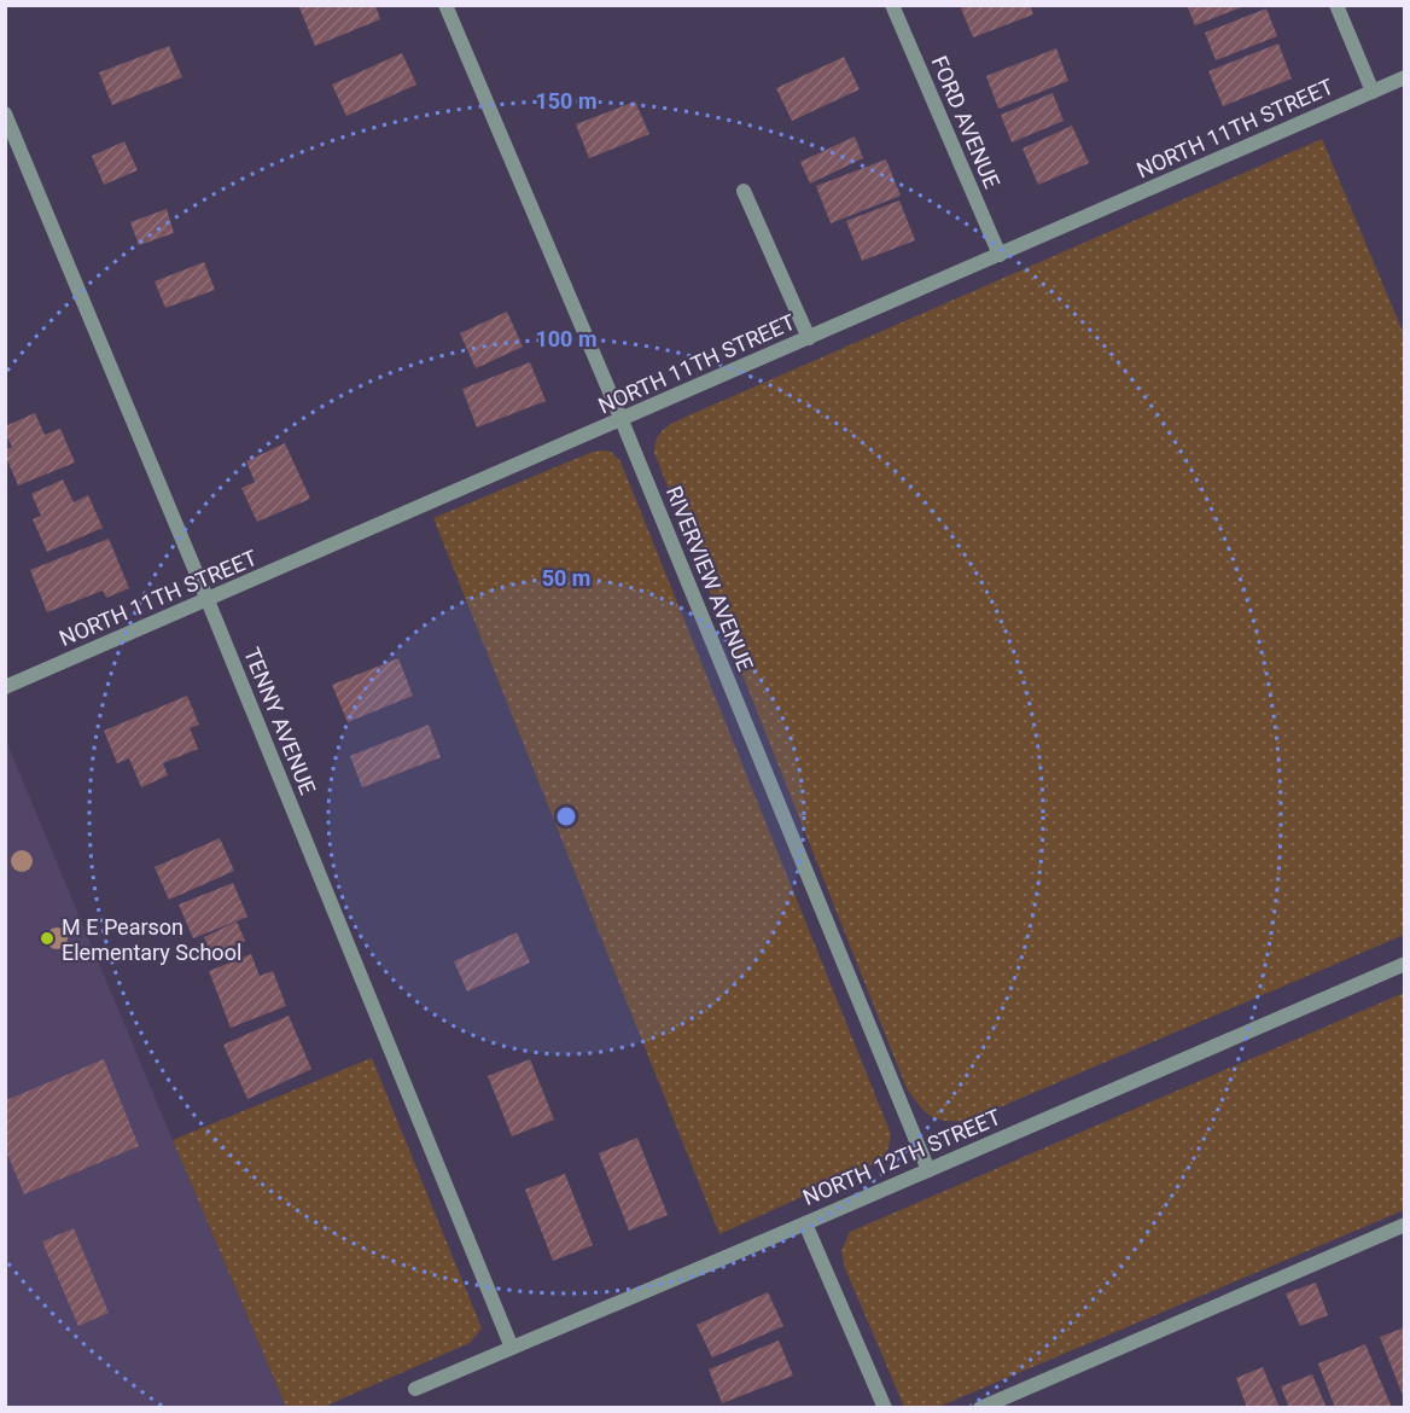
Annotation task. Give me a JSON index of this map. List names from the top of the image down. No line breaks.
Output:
{"streets":{"street":["FORD AVENUE","NORTH 11TH STREET","RIVERVIEW AVENUE","TENNY AVENUE","NORTH 12TH STREET"]},"crossings":[["FORD AVENUE","NORTH 11TH STREET"],["NORTH 11TH STREET","RIVERVIEW AVENUE"],["NORTH 11TH STREET","TENNY AVENUE"],["RIVERVIEW AVENUE","NORTH 12TH STREET"],["TENNY AVENUE","NORTH 12TH STREET"]],"places":["M E Pearson Elementary School"],"rings":["150 m","100 m","50 m"]}
